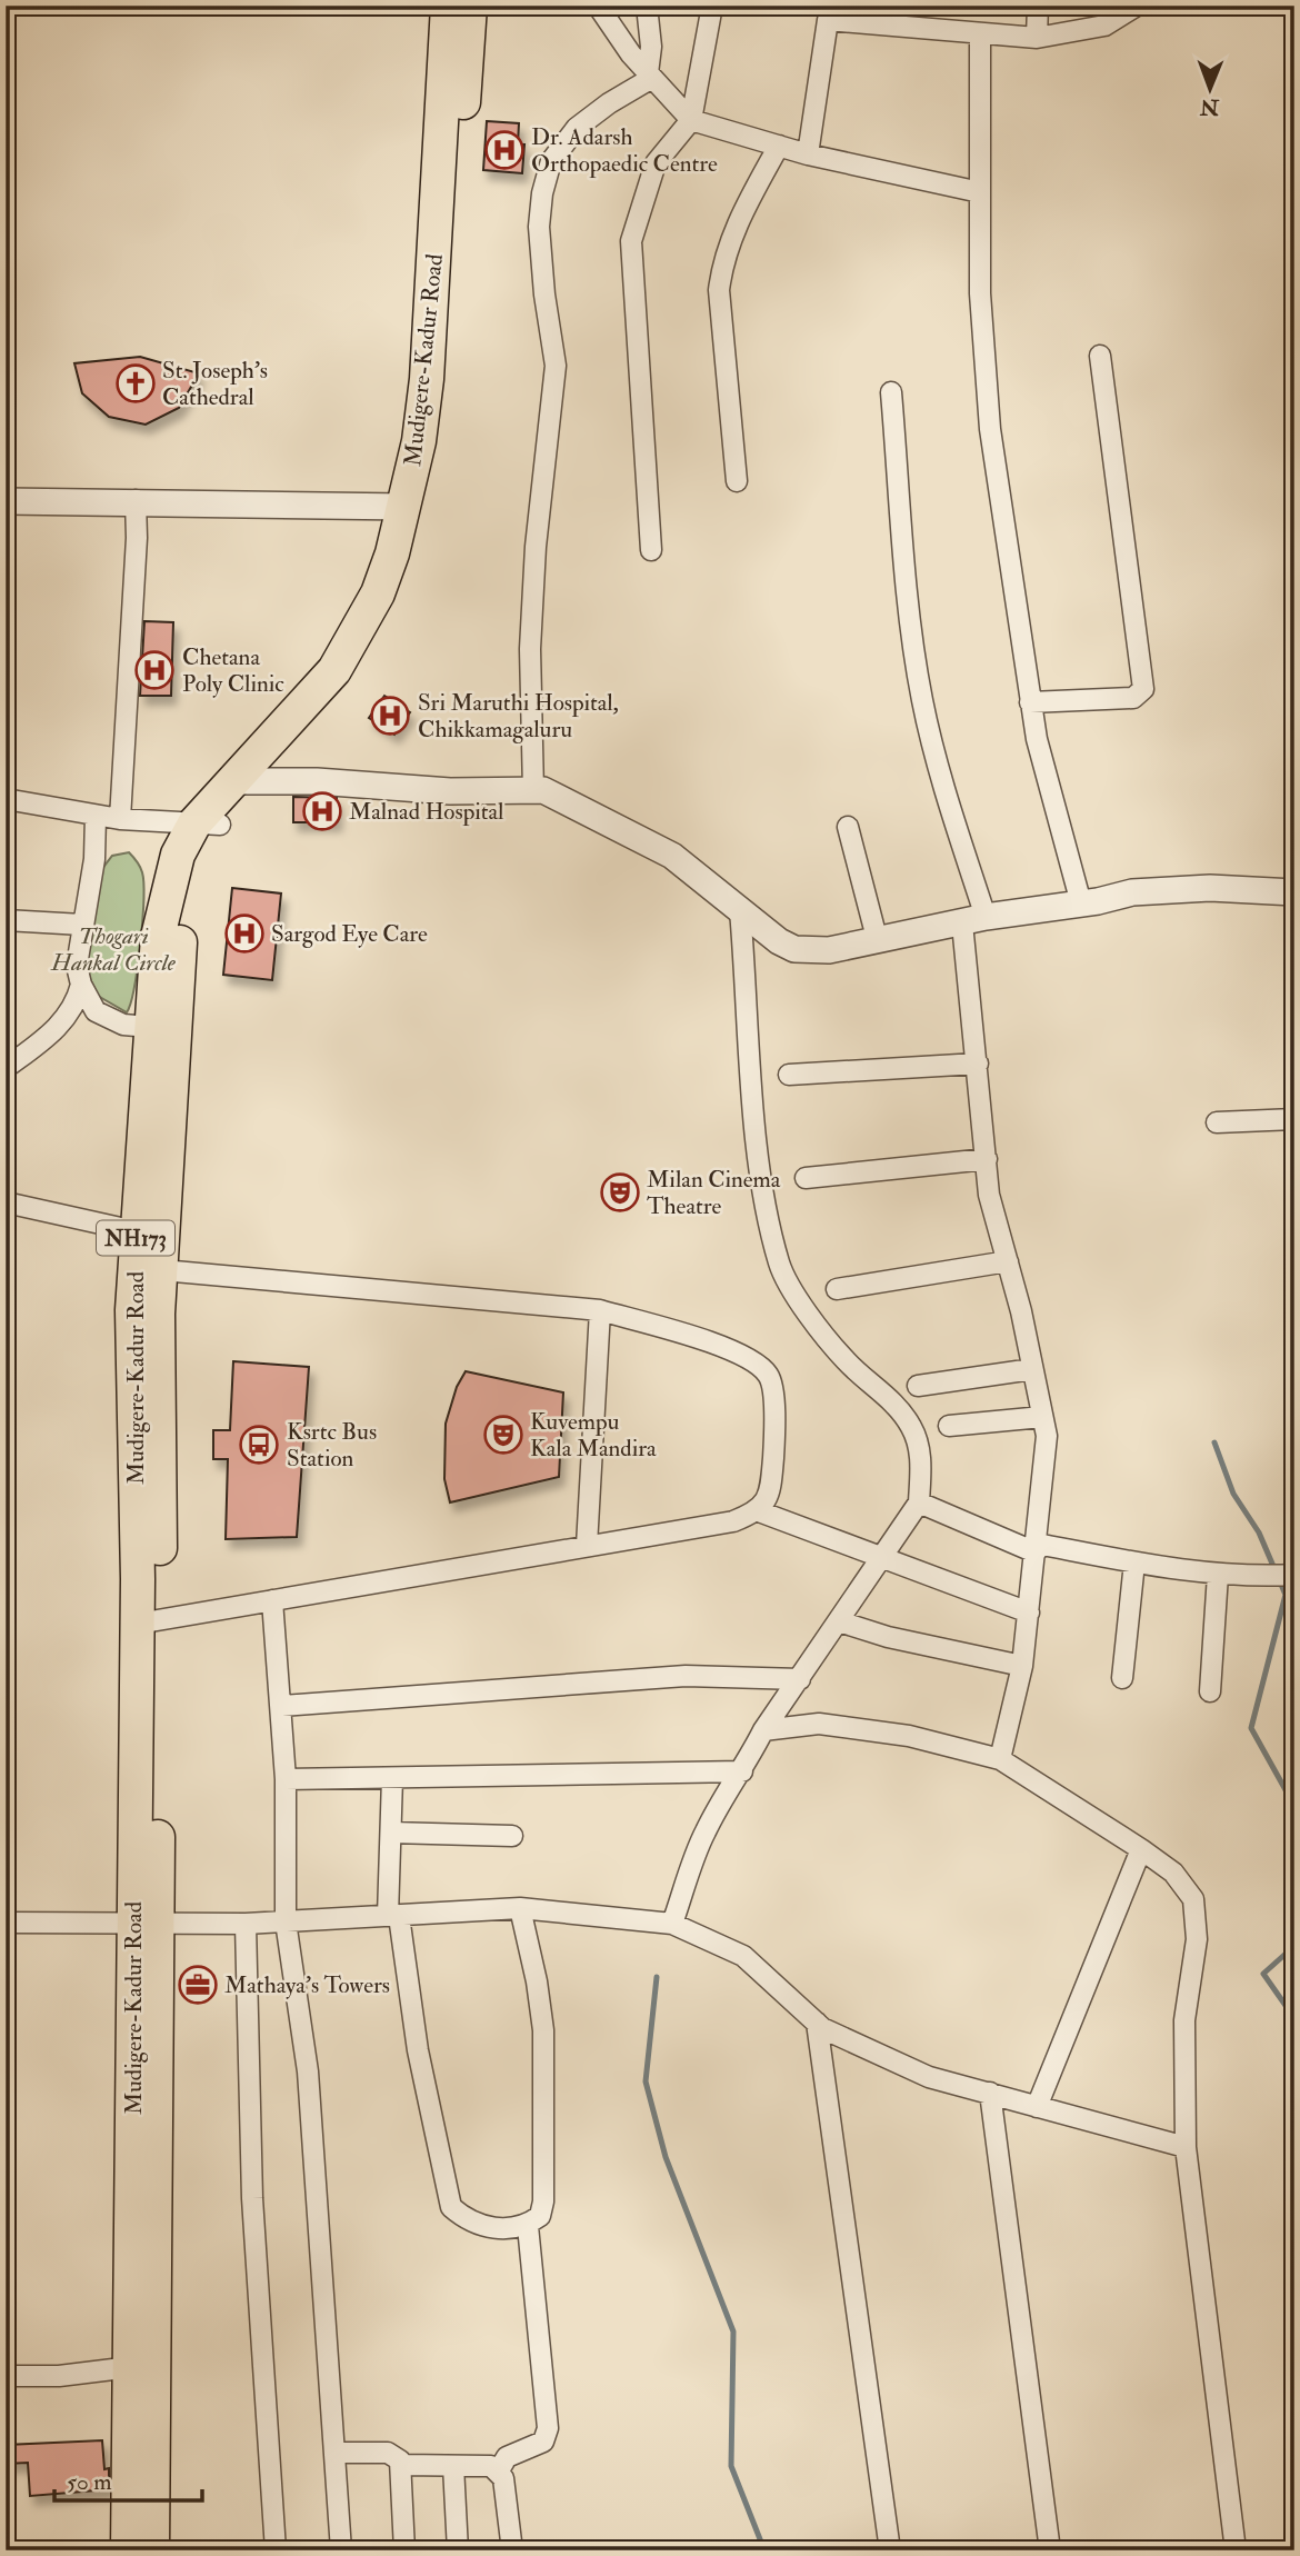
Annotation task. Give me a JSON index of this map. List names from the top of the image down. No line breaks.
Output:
{"streets":{"highway":["Mudigere-Kadur Road","NH173"]},"parks":["Thogari Hankal Circle"],"places":{"hospital":["Dr. Adarsh Orthopaedic Centre","Chetana Poly Clinic","Sri Maruthi Hospital, Chikkamagaluru","Malnad Hospital","Sargod Eye Care"],"church":["St. Joseph's Cathedral"],"theatre":["Milan Cinema Theatre","Kuvempu Kala Mandira"],"bus stop":["Ksrtc Bus Station"],"office":["Mathaya's Towers"]},"scale_bar":"50 m","north":"bottom"}
